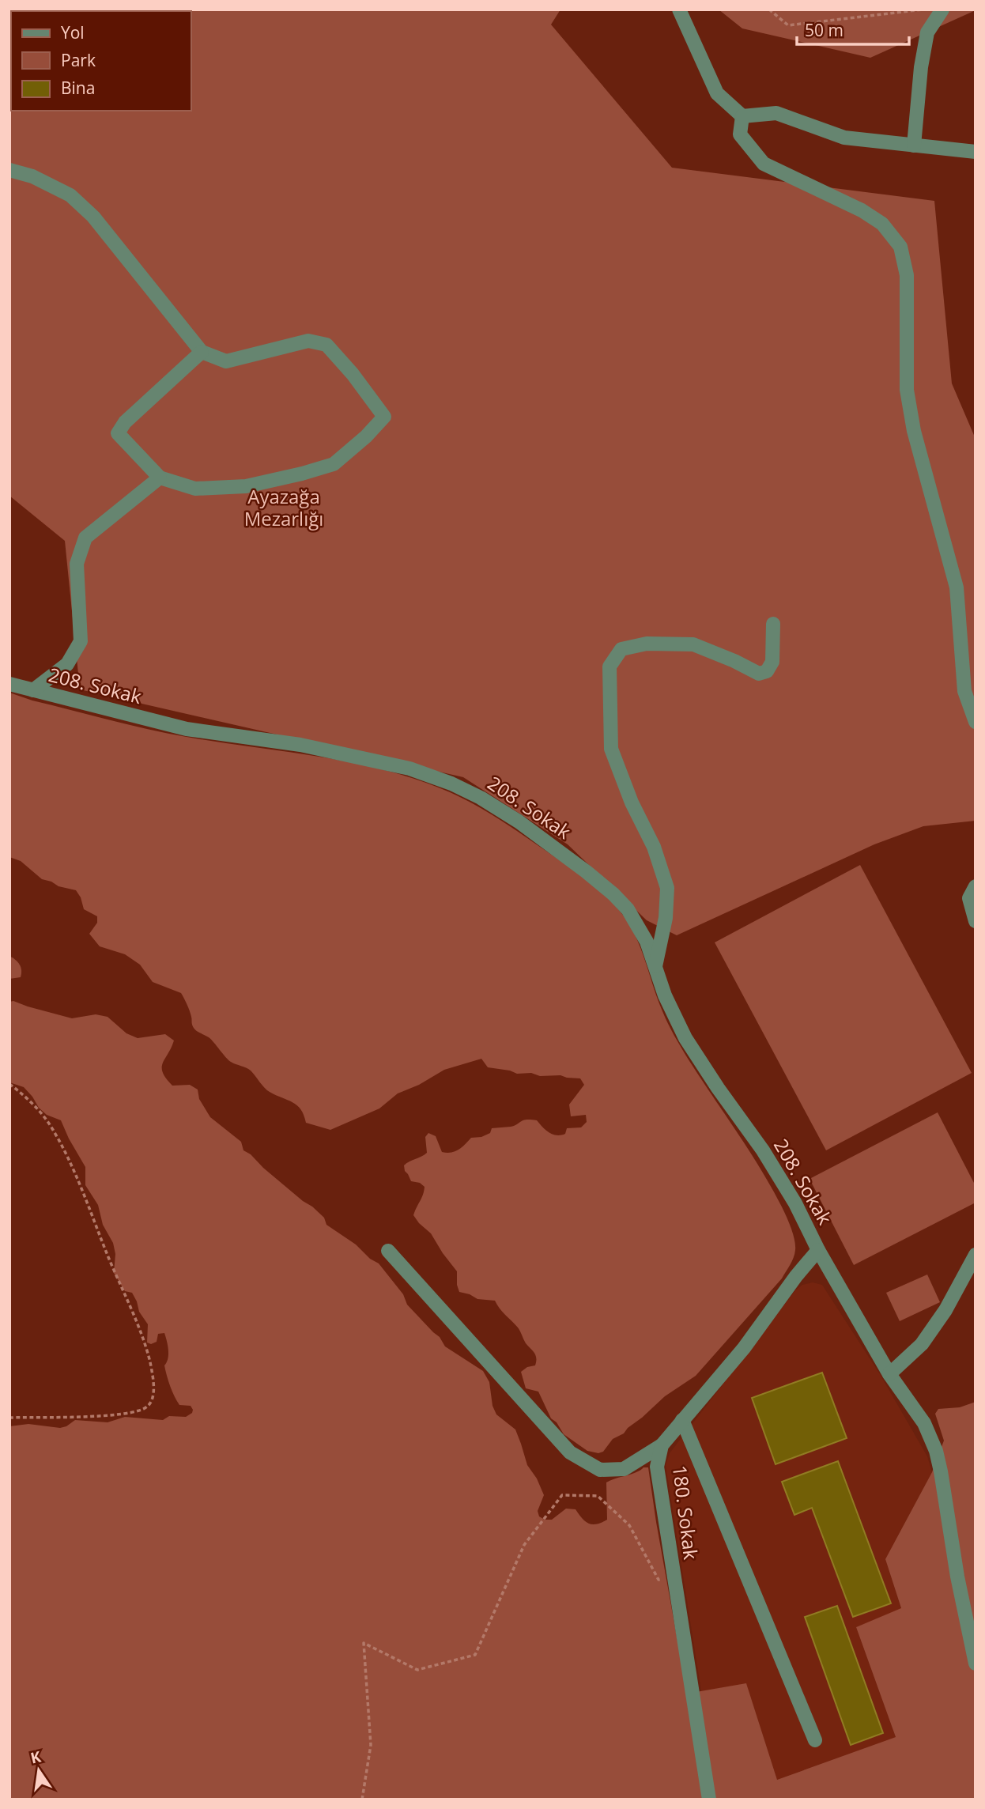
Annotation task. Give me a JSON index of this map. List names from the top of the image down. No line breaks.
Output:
{"streets":{"street":["208. Sokak","180. Sokak"]},"crossings":[["208. Sokak","180. Sokak"]],"parks":["Ayazağa Mezarlığı"],"legend":["Yol","Park","Bina"],"scale_bar":"50 m","north":"top"}
